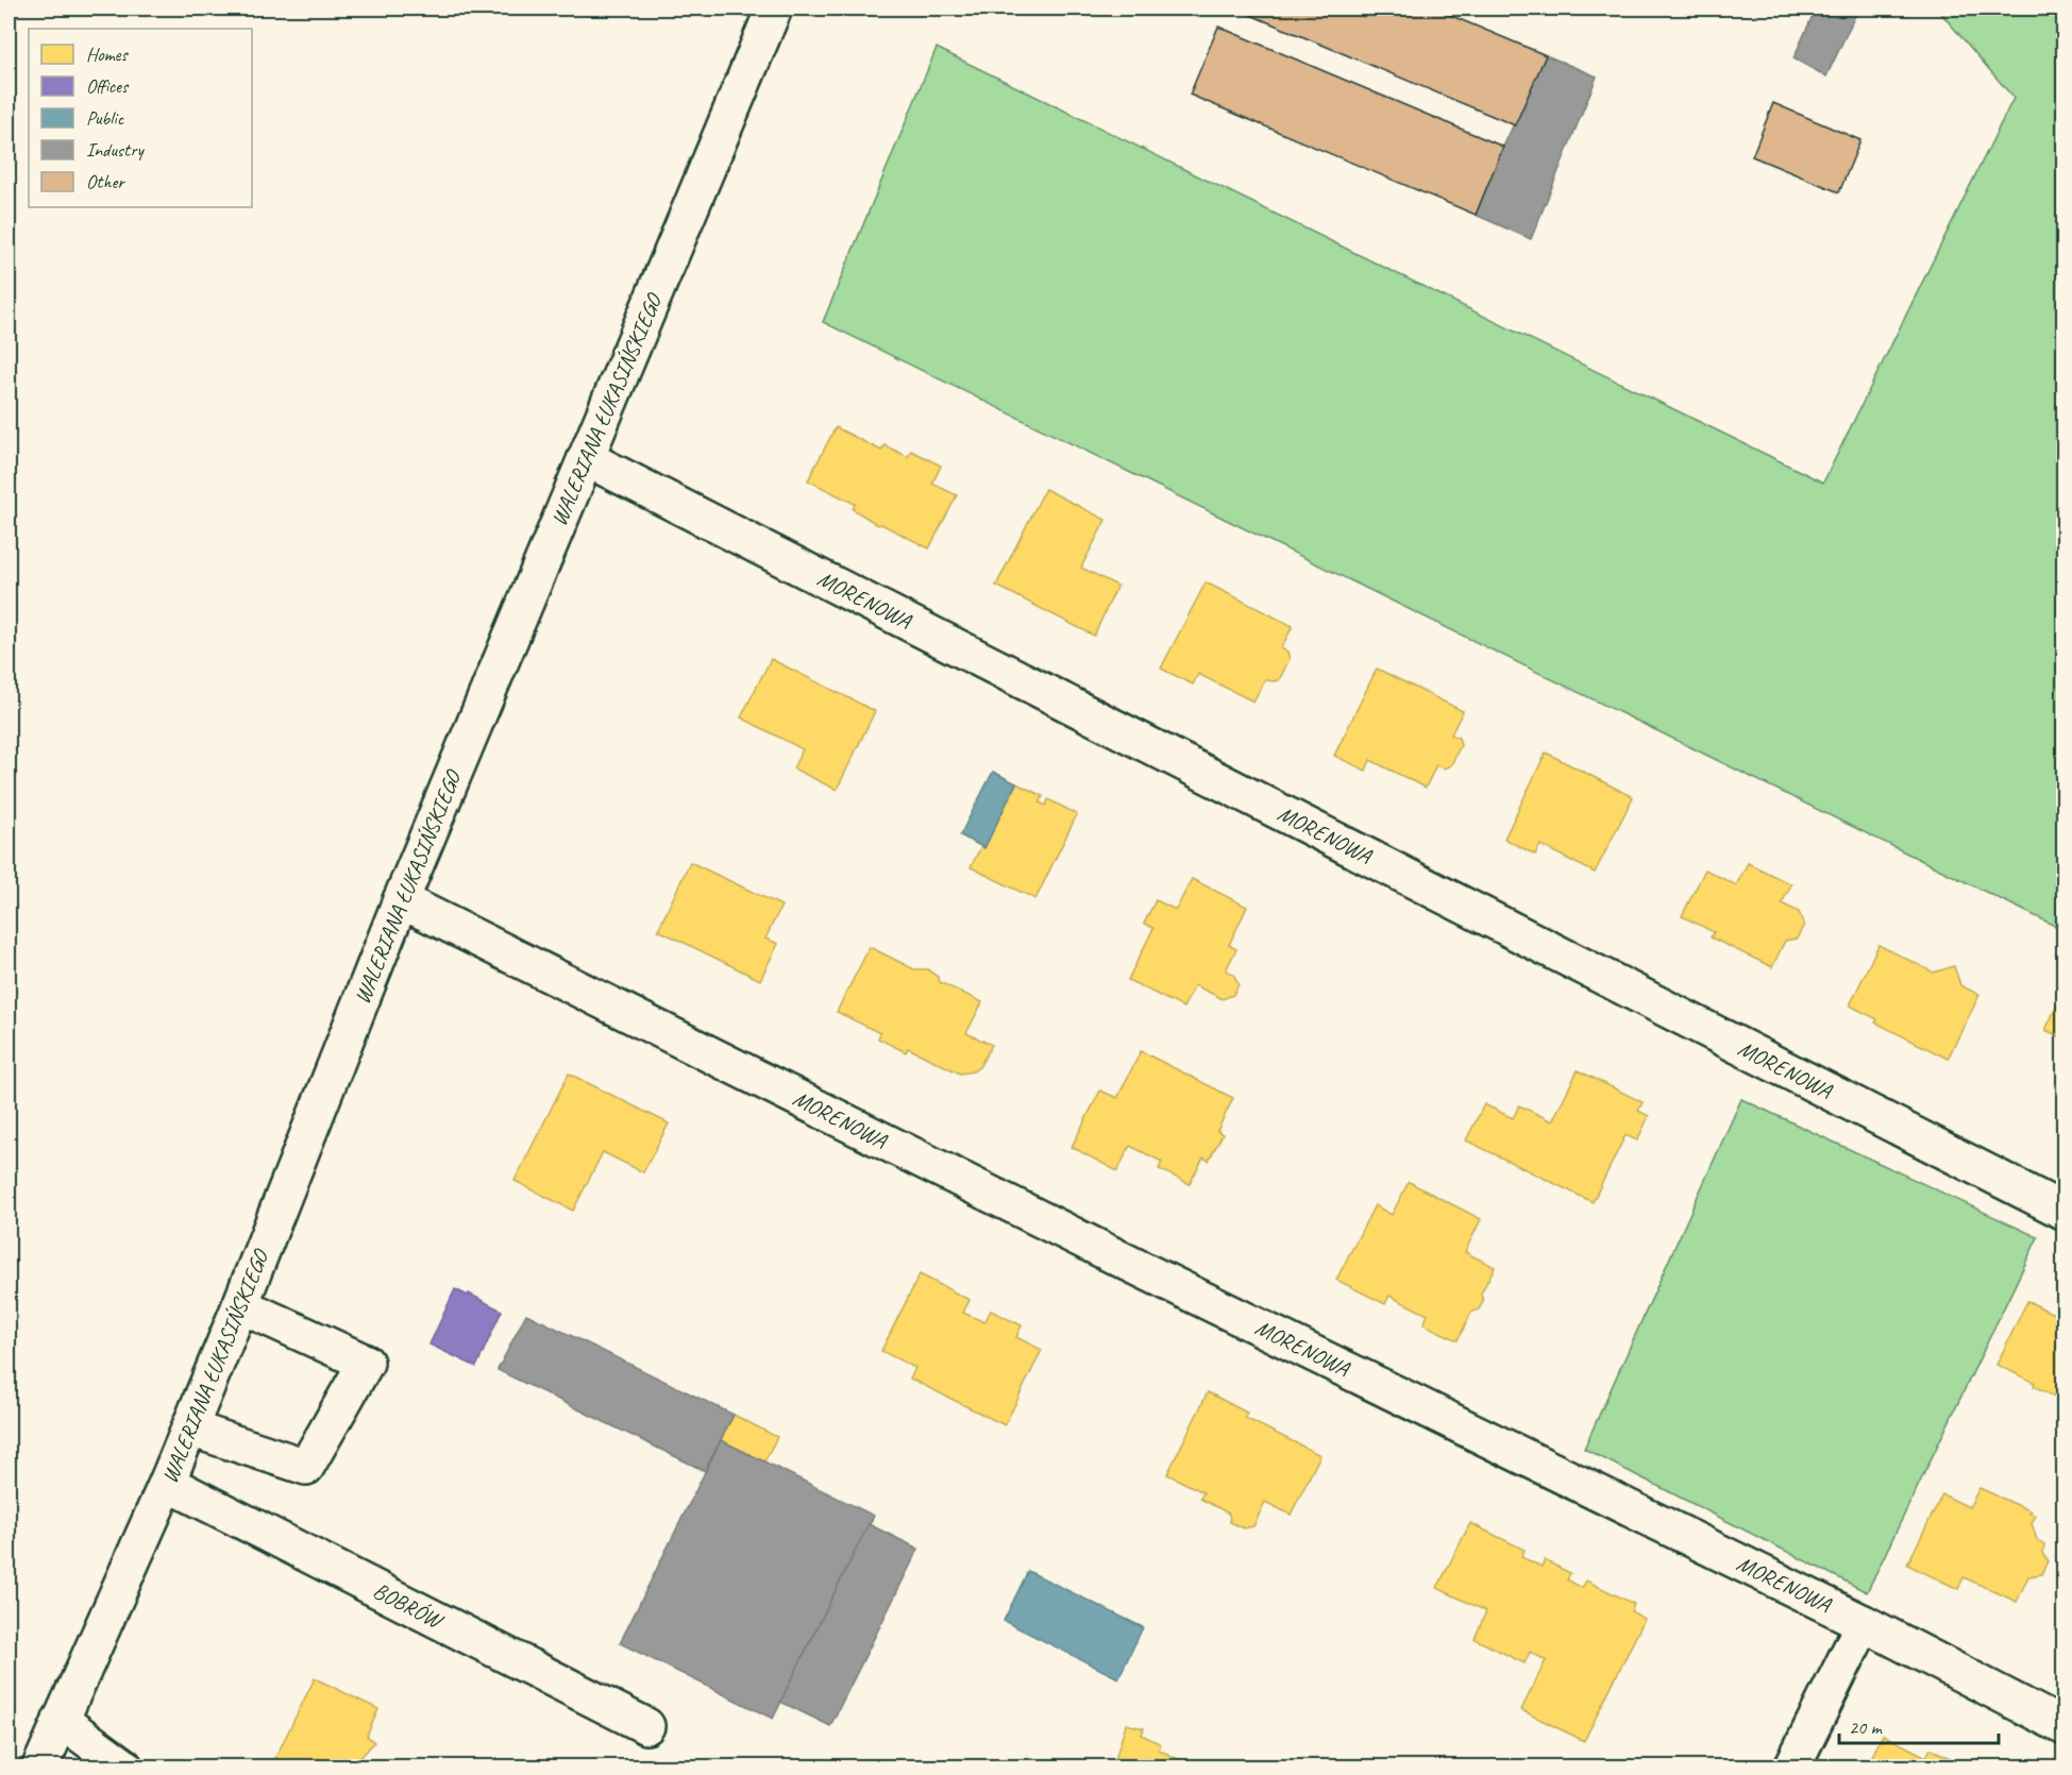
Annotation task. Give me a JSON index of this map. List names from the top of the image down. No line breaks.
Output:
{"streets":{"street":["WALERIANA ŁUKASIŃSKIEGO","MORENOWA","BOBRÓW"]},"crossings":[["WALERIANA ŁUKASIŃSKIEGO","MORENOWA"],["WALERIANA ŁUKASIŃSKIEGO","BOBRÓW"]],"legend":["Homes","Offices","Public","Industry","Other"],"scale_bar":"20 m"}
